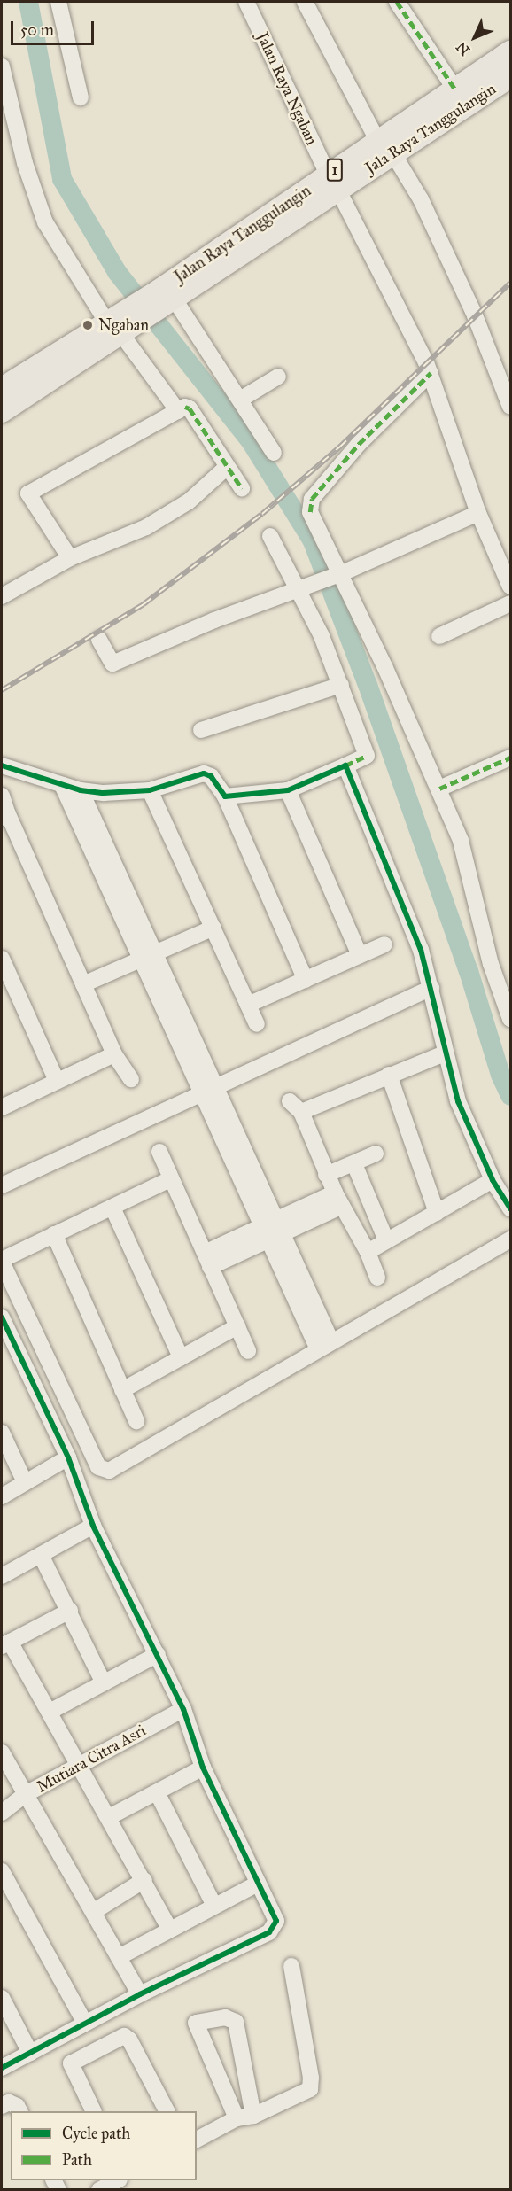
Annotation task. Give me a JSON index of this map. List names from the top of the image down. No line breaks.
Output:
{"streets":{"highway":["Jala Raya Tanggulangin","1"],"street":["Jalan Raya Ngaban","Mutiara Citra Asri"]},"crossings":[["Jalan Raya Ngaban","Jala Raya Tanggulangin"],["Jala Raya Tanggulangin","1"]],"places":["Ngaban"],"legend":["Cycle path","Path"],"scale_bar":"50 m","north":"bottom left"}
